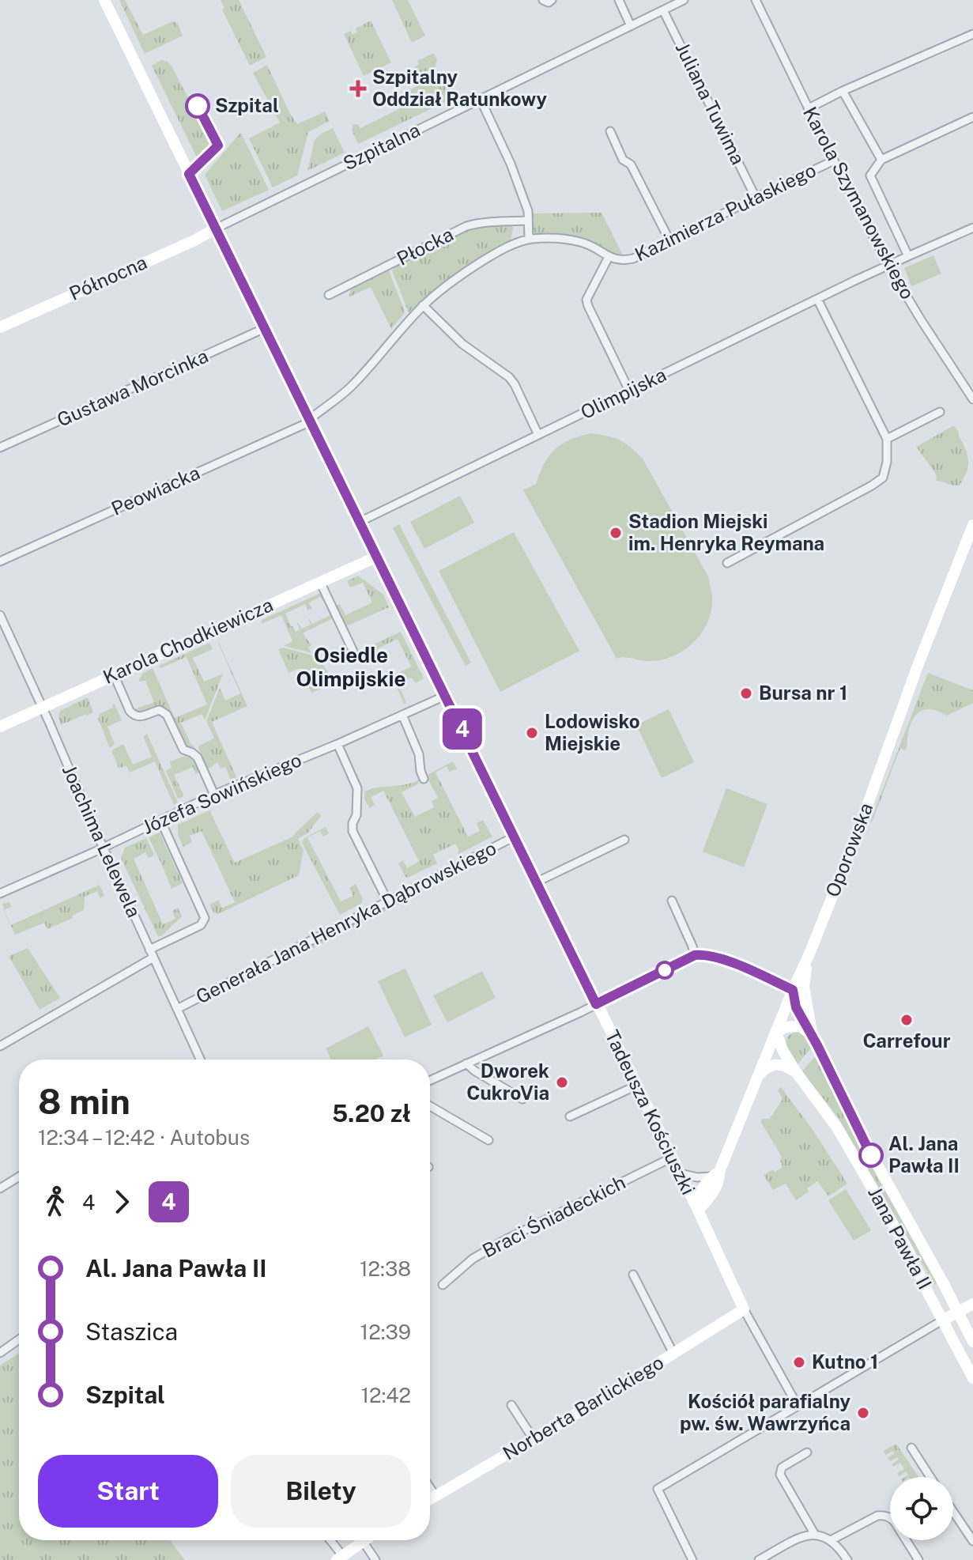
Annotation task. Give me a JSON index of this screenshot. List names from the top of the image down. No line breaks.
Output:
{"streets":{"street":["Juliana Tuwima","Szpitalna","Karola Szymanowskiego","Kazimierza Pułaskiego","Płocka","Północna","Gustawa Morcinka","Olimpijska","Peowiacka","Karola Chodkiewicza","Józefa Sowińskiego","Joachima Lelewela","Oporowska","Generała Jana Henryka Dąbrowskiego","Tadeusza Kościuszki","Braci Śniadeckich","Jana Pawła II","Norberta Barlickiego"]},"crossings":[["Juliana Tuwima","Szpitalna"],["Juliana Tuwima","Kazimierza Pułaskiego"],["Szpitalna","Północna"],["Szpitalna","Tadeusza Kościuszki"],["Karola Szymanowskiego","Kazimierza Pułaskiego"],["Karola Szymanowskiego","Olimpijska"],["Kazimierza Pułaskiego","Peowiacka"],["Kazimierza Pułaskiego","Tadeusza Kościuszki"],["Północna","Tadeusza Kościuszki"],["Gustawa Morcinka","Tadeusza Kościuszki"],["Olimpijska","Tadeusza Kościuszki"],["Peowiacka","Tadeusza Kościuszki"],["Karola Chodkiewicza","Joachima Lelewela"],["Karola Chodkiewicza","Tadeusza Kościuszki"],["Józefa Sowińskiego","Joachima Lelewela"],["Józefa Sowińskiego","Tadeusza Kościuszki"],["Joachima Lelewela","Generała Jana Henryka Dąbrowskiego"],["Oporowska","Tadeusza Kościuszki"],["Oporowska","Jana Pawła II"],["Generała Jana Henryka Dąbrowskiego","Tadeusza Kościuszki"],["Tadeusza Kościuszki","Braci Śniadeckich"],["Tadeusza Kościuszki","Norberta Barlickiego"]],"districts":["Osiedle Olimpijskie"],"places":{"health":["Szpitalny Oddział Ratunkowy"],"other":["Szpital","Stadion Miejski im. Henryka Reymana","Bursa nr 1","Lodowisko Miejskie","Carrefour","Dworek CukroVia","Al. Jana Pawła II","Kutno 1","Kościół parafialny pw. św. Wawrzyńca"]},"lines":["bus line 4"],"page":{"on_map":"4","heading":["8 min","12:34 – 12:42 · Autobus","5.20 zł"],"legs":["4","4"],"list":[{"name":"Al. Jana Pawła II","value":"12:38"},{"name":"Staszica","value":"12:39"},{"name":"Szpital","value":"12:42"}],"buttons":["Start","Bilety"]}}
